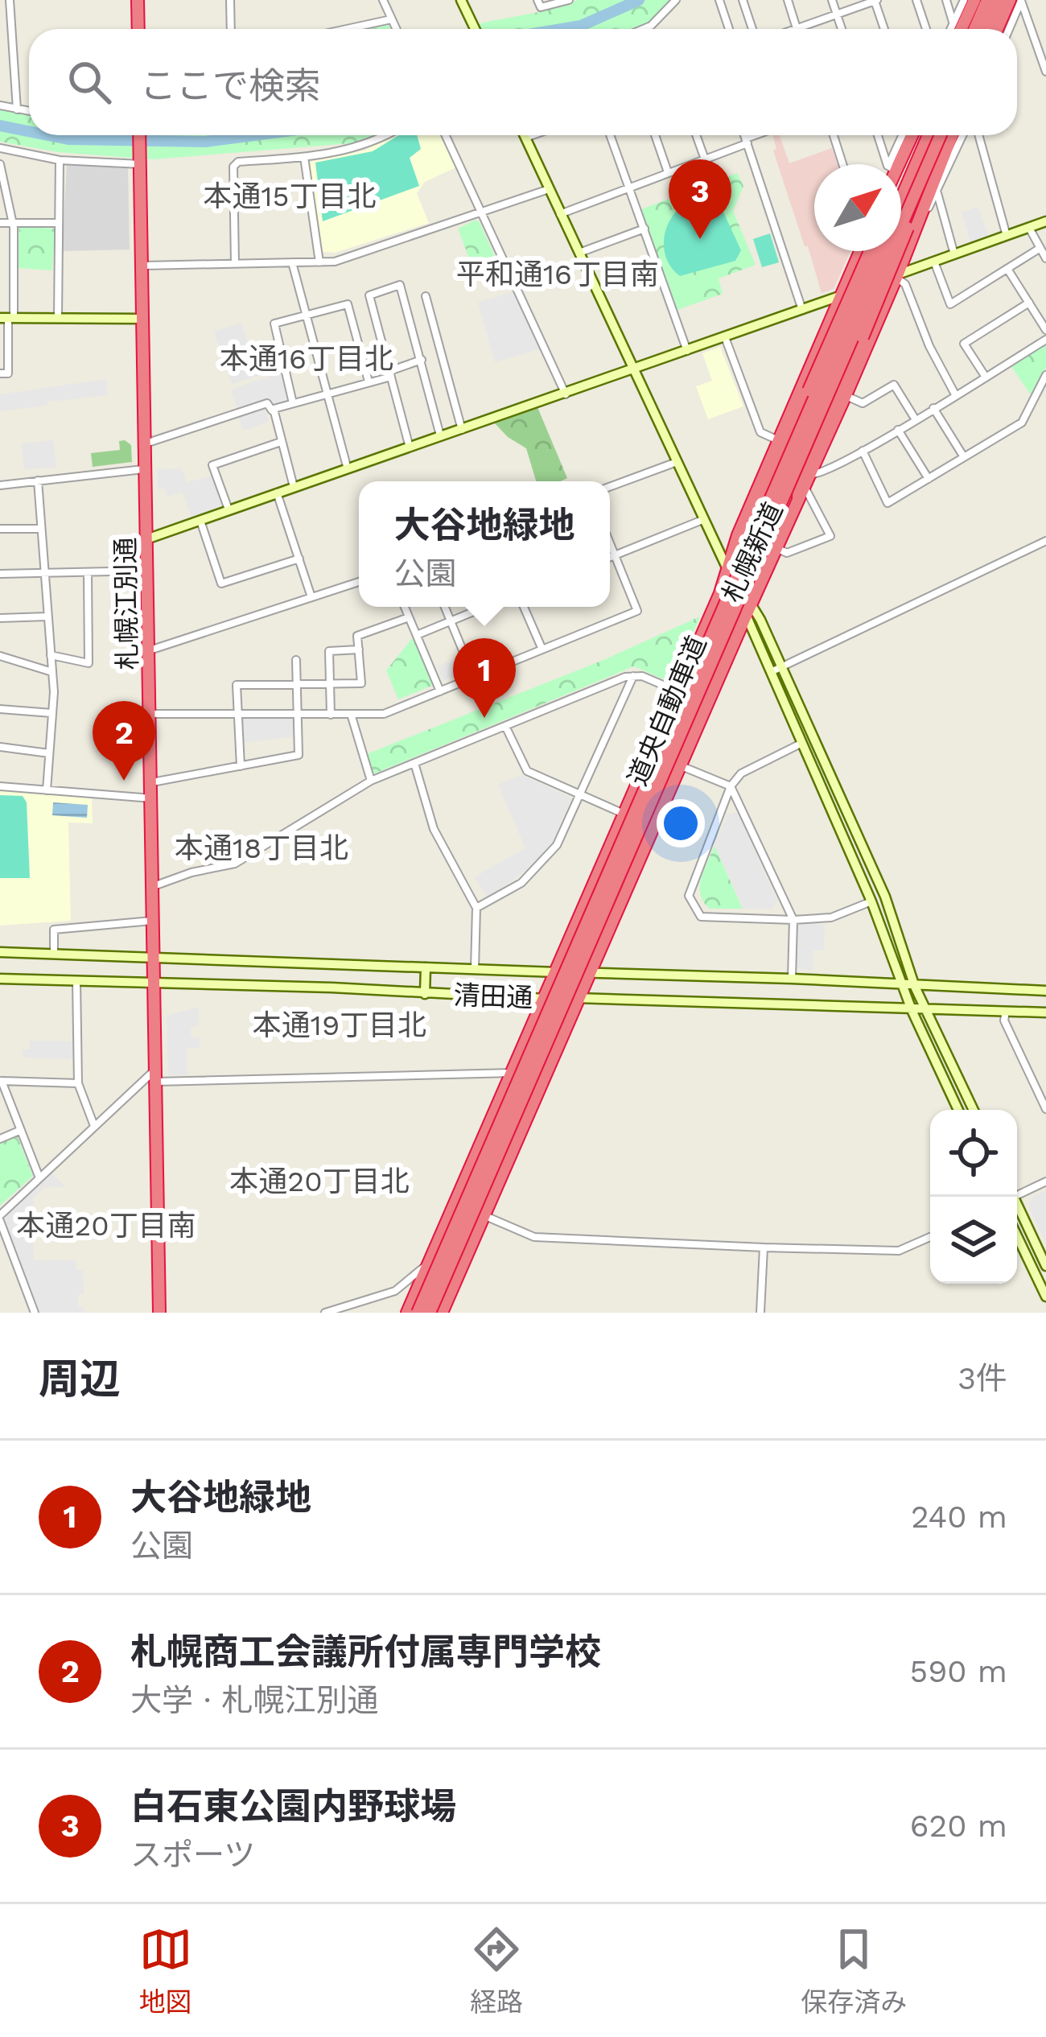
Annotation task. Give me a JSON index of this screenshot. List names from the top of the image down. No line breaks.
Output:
{"streets":{"highway":["札幌新道","札幌江別通","道央自動車道"],"street":["清田通"]},"crossings":[["札幌新道","清田通"],["札幌江別通","清田通"]],"districts":["本通15丁目北","平和通16丁目南","本通16丁目北","本通18丁目北","本通19丁目北","本通20丁目北","本通20丁目南"],"north":"top right","page":{"search":"ここで検索","pins":["3","1","2"],"popup":["大谷地緑地","公園"],"heading":["周辺","3件"],"list":[{"mark":"1","name":"大谷地緑地","note":"公園","value":"240 m"},{"mark":"2","name":"札幌商工会議所付属専門学校","note":"大学 · 札幌江別通","value":"590 m"},{"mark":"3","name":"白石東公園内野球場","note":"スポーツ","value":"620 m"}],"nav":["地図","経路","保存済み"]}}
